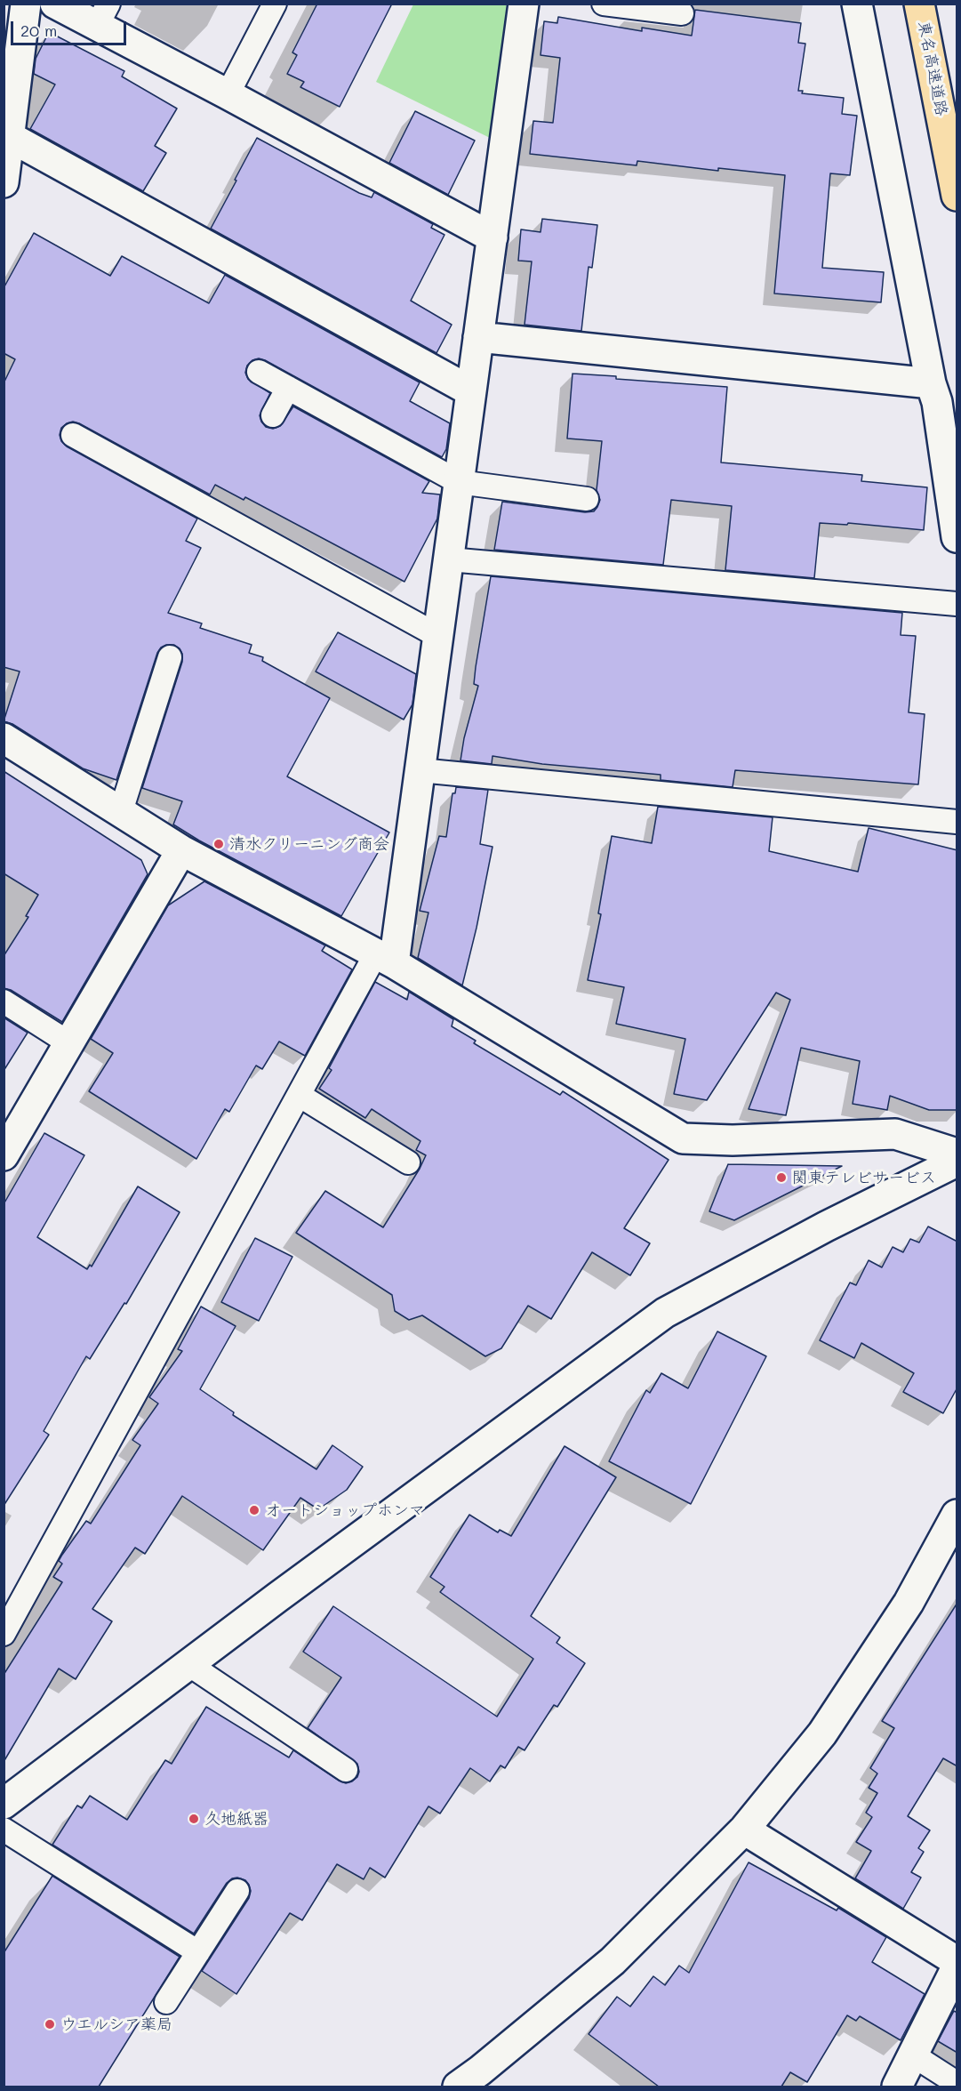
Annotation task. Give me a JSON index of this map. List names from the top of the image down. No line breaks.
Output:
{"streets":{"highway":["東名高速道路"]},"places":["清水クリーニング商会","関東テレビサービス","オートショップホンマ","久地紙器","ウエルシア薬局"],"scale_bar":"20 m"}
